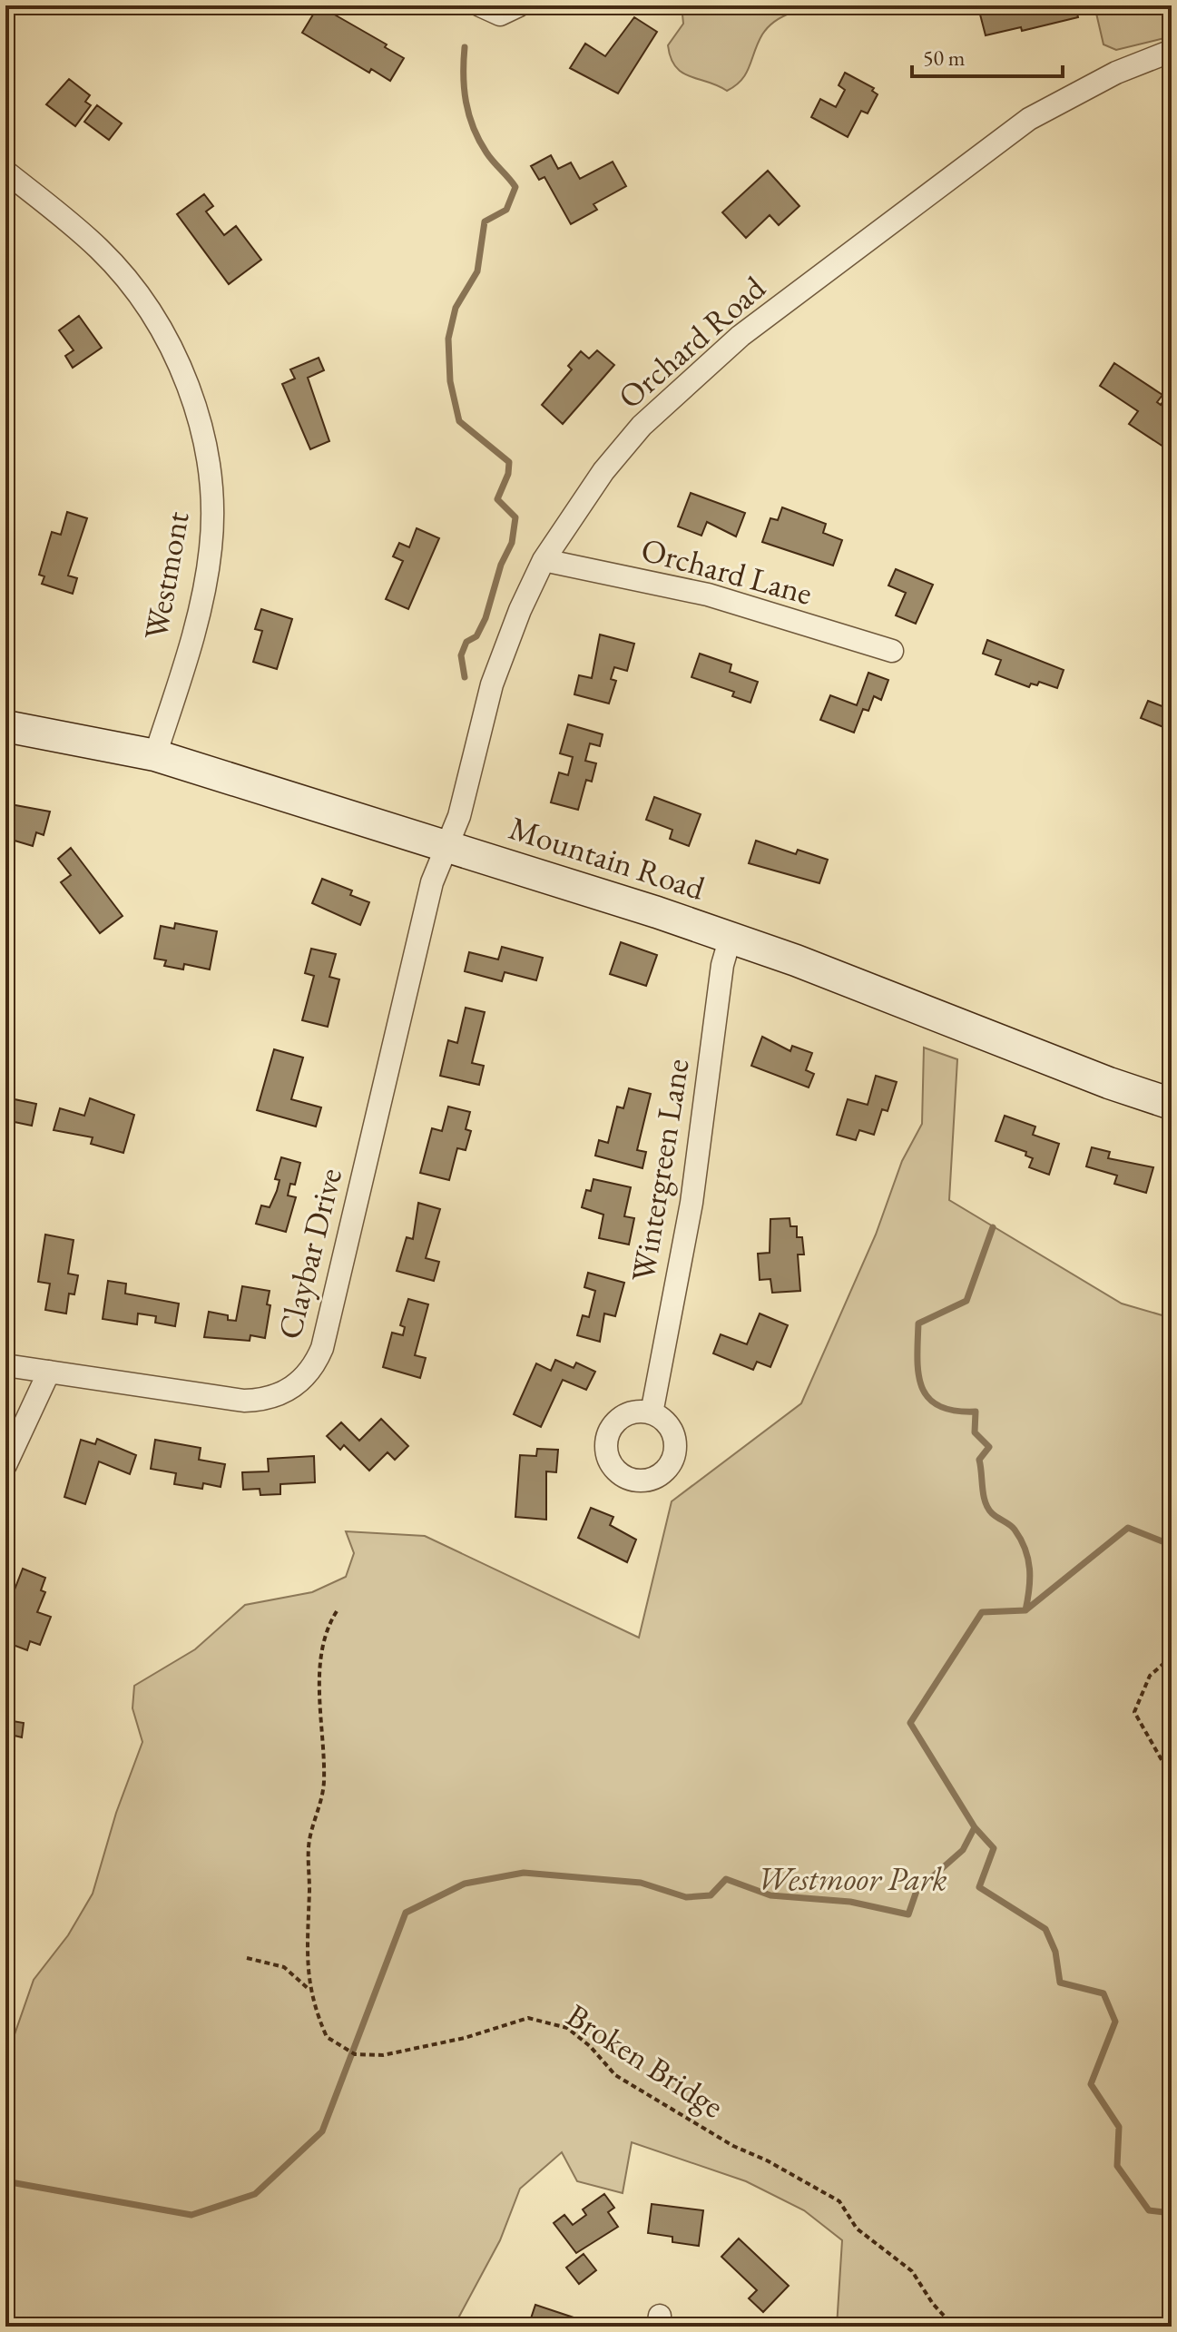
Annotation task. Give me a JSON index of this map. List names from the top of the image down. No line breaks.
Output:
{"streets":{"main road":["Mountain Road"],"street":["Orchard Road","Orchard Lane","Westmont","Wintergreen Lane","Claybar Drive"],"path":["Broken Bridge"]},"crossings":[["Orchard Road","Orchard Lane"],["Orchard Road","Mountain Road"],["Orchard Road","Claybar Drive"],["Westmont","Mountain Road"],["Mountain Road","Wintergreen Lane"],["Mountain Road","Claybar Drive"]],"parks":["Westmoor Park"],"scale_bar":"50 m"}
